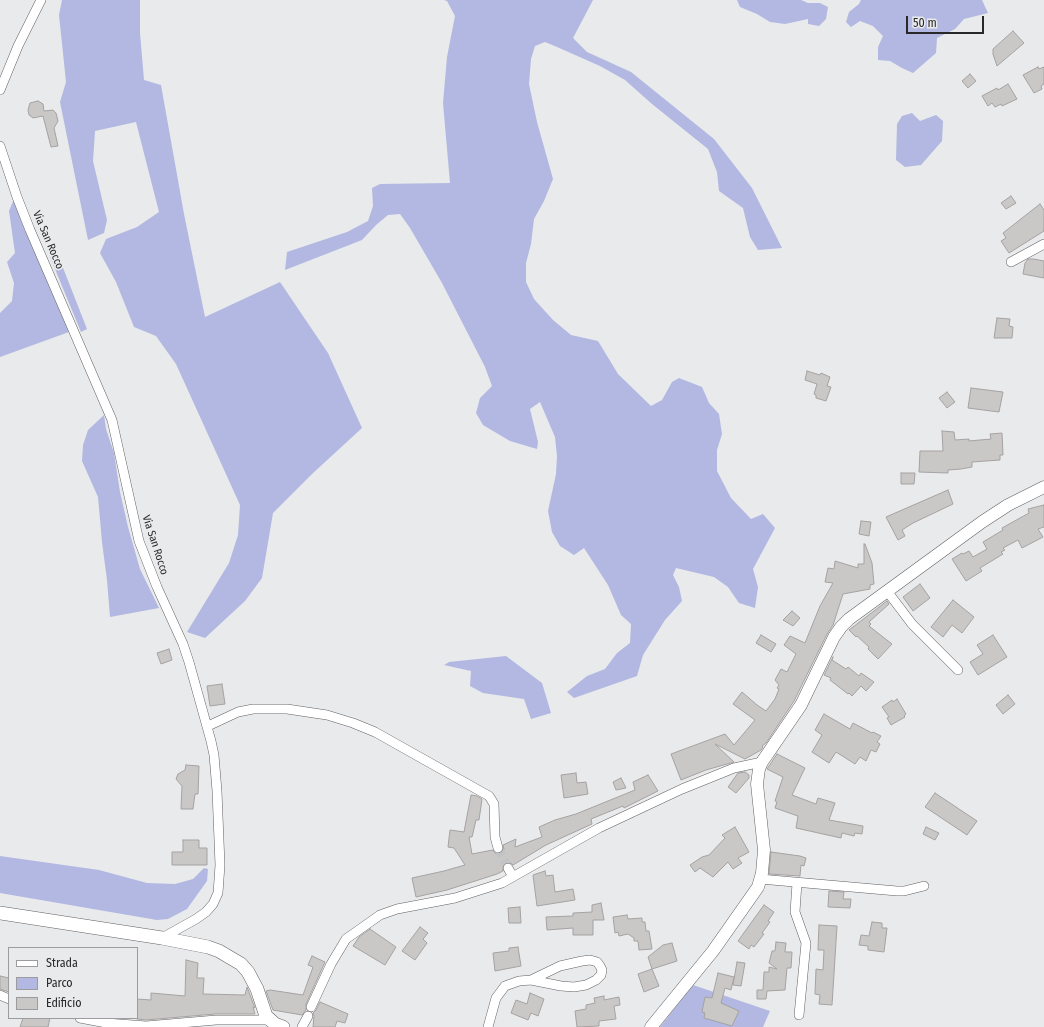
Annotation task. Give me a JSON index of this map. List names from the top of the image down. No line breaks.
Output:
{"streets":{"street":["Via San Rocco"]},"legend":["Strada","Parco","Edificio"],"scale_bar":"50 m"}
